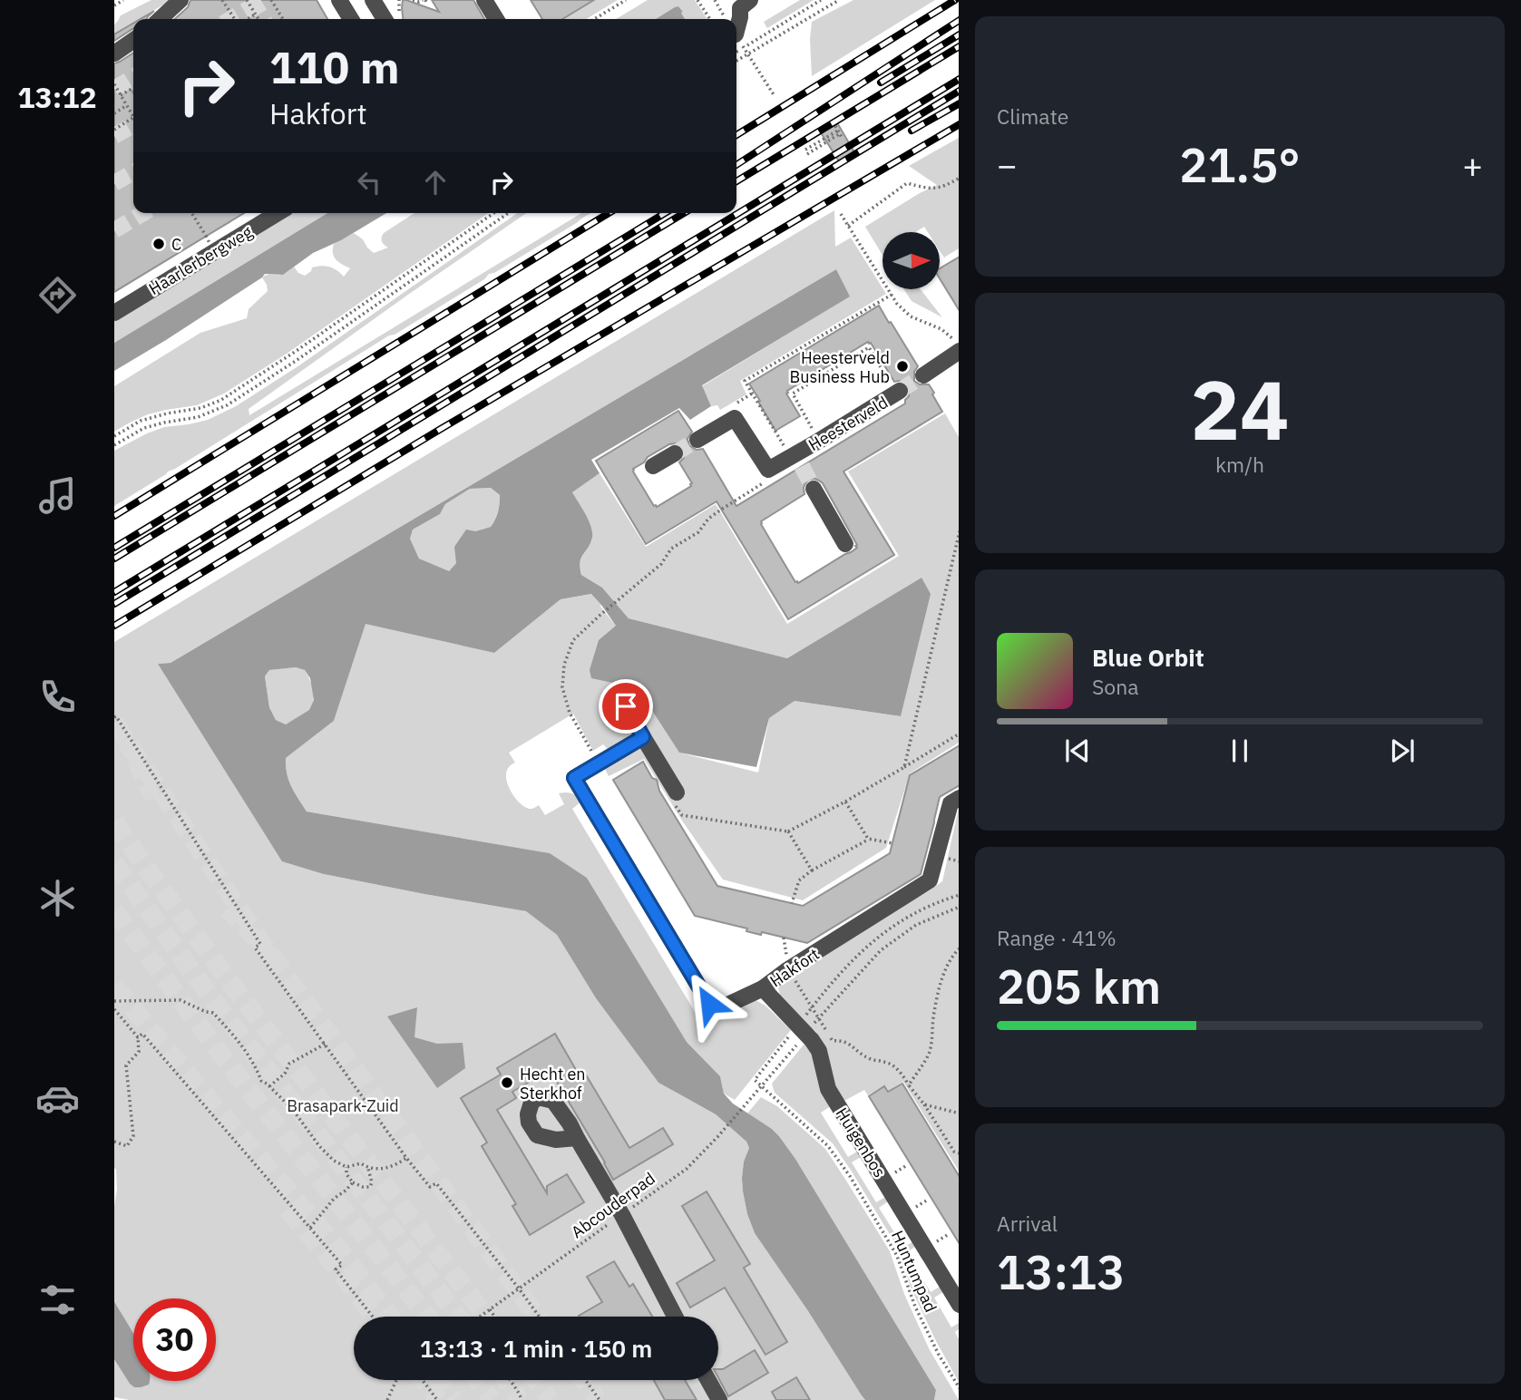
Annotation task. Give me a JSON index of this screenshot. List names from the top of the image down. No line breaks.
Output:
{"streets":{"street":["Haarlerbergweg","Heesterveld","Hakfort","Huigenbos"],"path":["Abcouderpad","Huntumpad"]},"crossings":[["Hakfort","Huigenbos"],["Huigenbos","Abcouderpad"],["Abcouderpad","Huntumpad"]],"parks":["Brasapark-Zuid"],"places":["C","Heesterveld Business Hub","Hecht en Sterkhof"],"north":"right","page":{"tabs":"13:12","tile":["Climate",["24","km/h"],["Range · 41%","205 km"],["Arrival","13:13"]],"turn":["110 m","Hakfort"],"heat":["−","21.5°","+"],"song":["Blue Orbit","Sona"],"limit":"30","trip":"13:13 · 1 min · 150 m"}}
